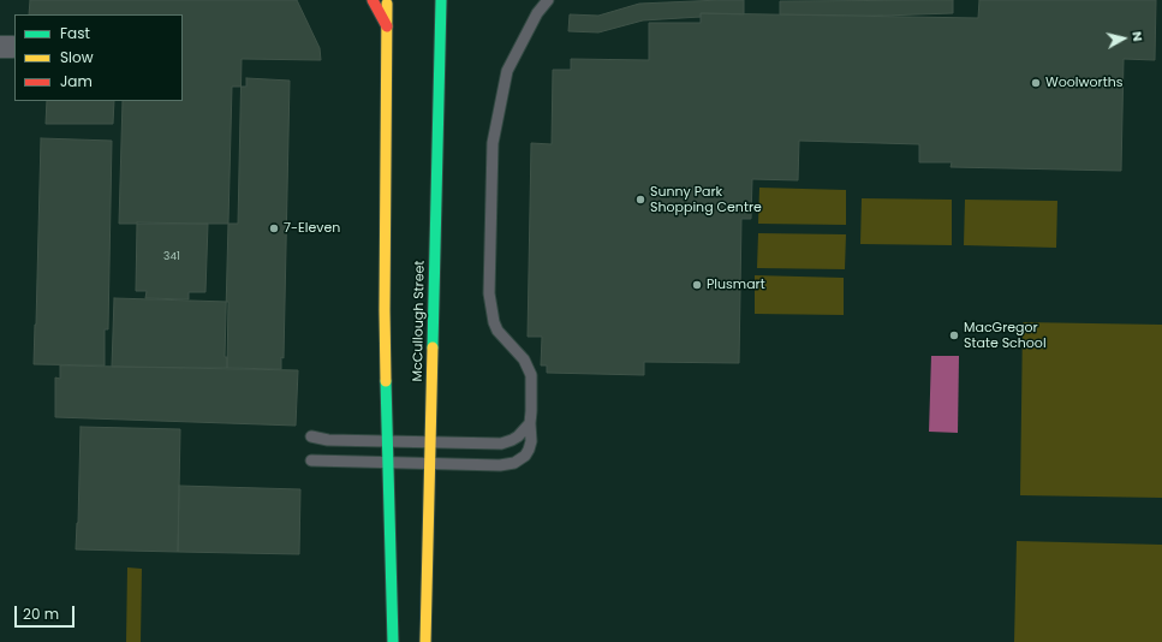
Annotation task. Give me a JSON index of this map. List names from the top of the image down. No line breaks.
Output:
{"streets":{"main road":["McCullough Street"]},"places":["Woolworths","Sunny Park Shopping Centre","7-Eleven","Plusmart","MacGregor State School"],"house_numbers":["341"],"legend":["Fast","Slow","Jam"],"scale_bar":"20 m","north":"right"}
